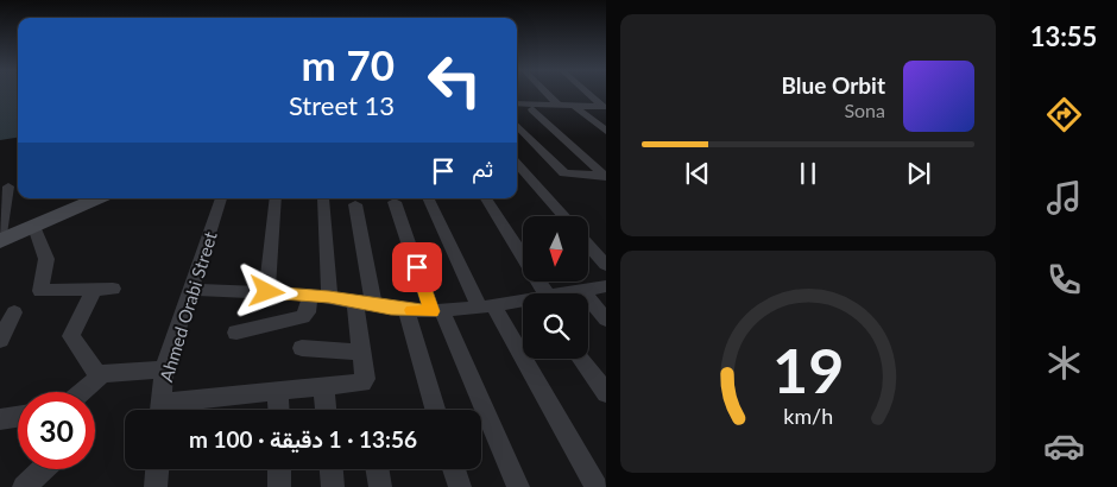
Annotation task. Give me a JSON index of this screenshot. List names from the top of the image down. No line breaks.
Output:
{"streets":{"street":["Ahmed Orabi Street"]},"north":"bottom","page":{"tabs":"13:55","turn":["70 m","Street 13"],"song":["Blue Orbit","Sona"],"then":"ثم","limit":"30","trip":"13:56 · 1 دقيقة · 100 m","gauge":["19","km/h"]}}
